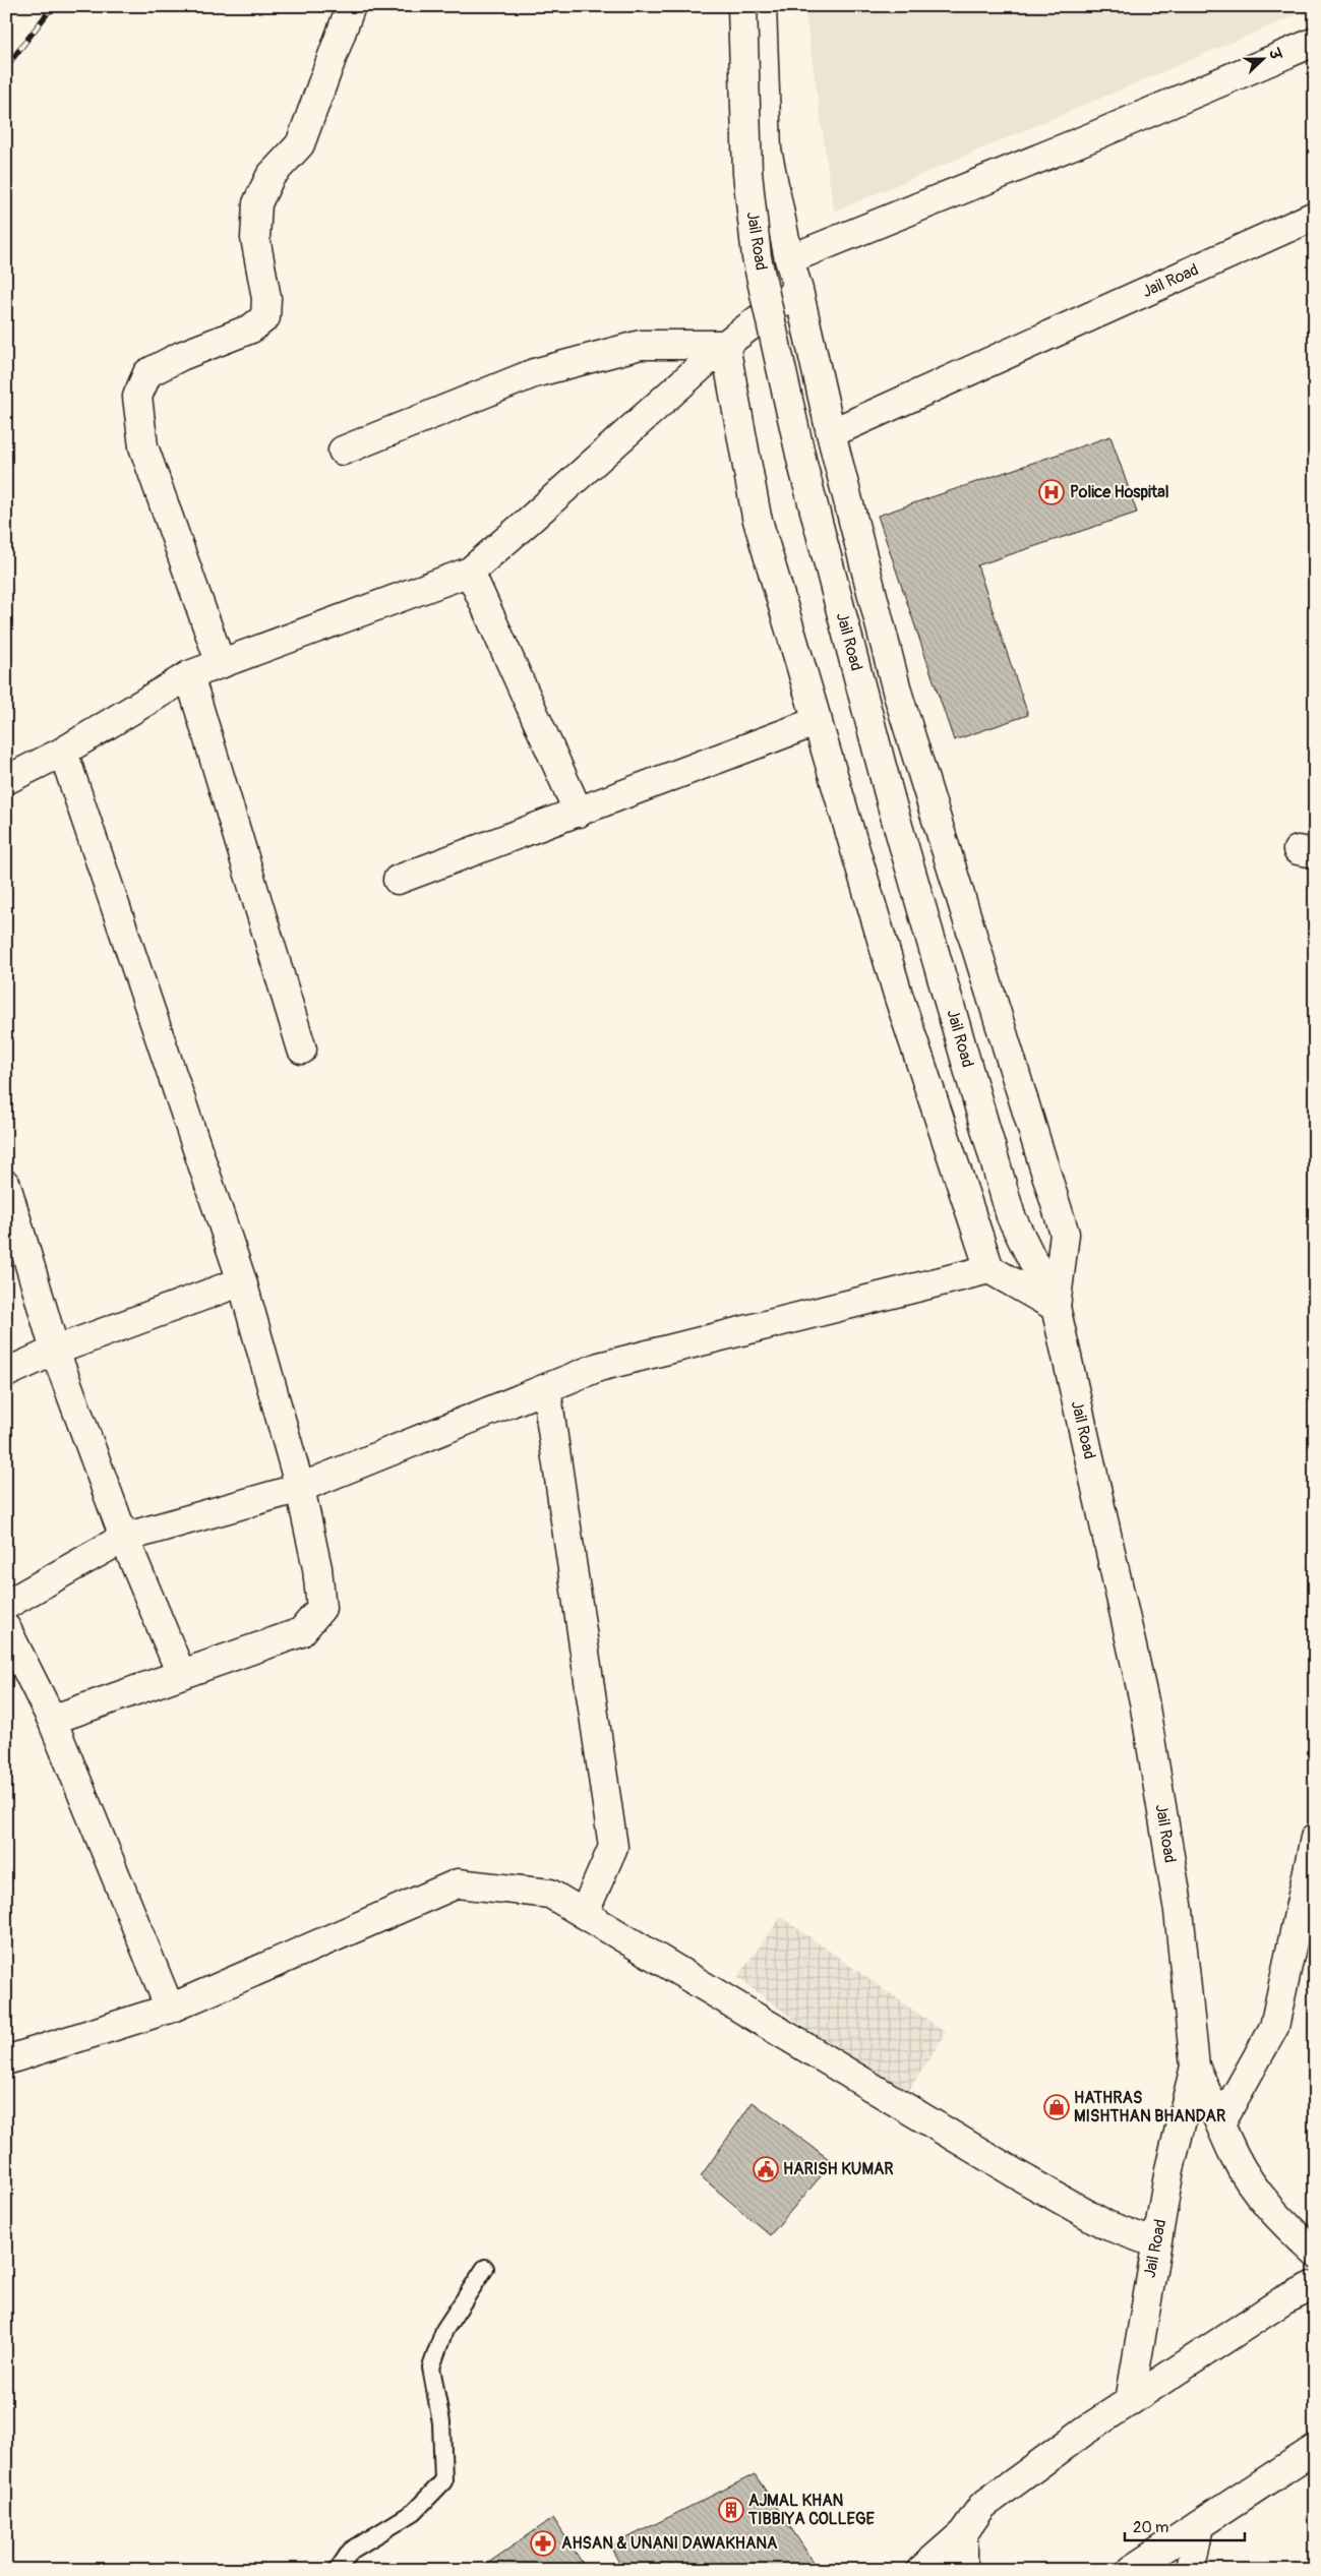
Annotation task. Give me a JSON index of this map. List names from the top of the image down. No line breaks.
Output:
{"streets":{"street":["Jail Road"]},"places":{"hospital":["Police Hospital"],"shop":["HATHRAS MISHTHAN BHANDAR"],"public building":["HARISH KUMAR"],"building":["AJMAL KHAN TIBBIYA COLLEGE"],"pharmacy":["AHSAN & UNANI DAWAKHANA"]},"scale_bar":"20 m","north":"right"}
